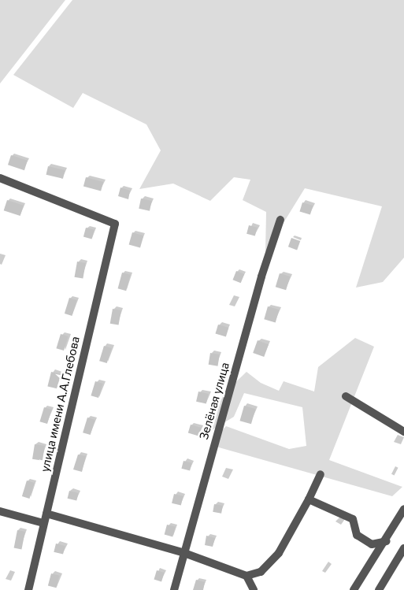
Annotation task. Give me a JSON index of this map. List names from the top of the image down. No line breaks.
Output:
{"streets":{"street":["Зелёная улица","улица имени А.А.Глебова"]}}
